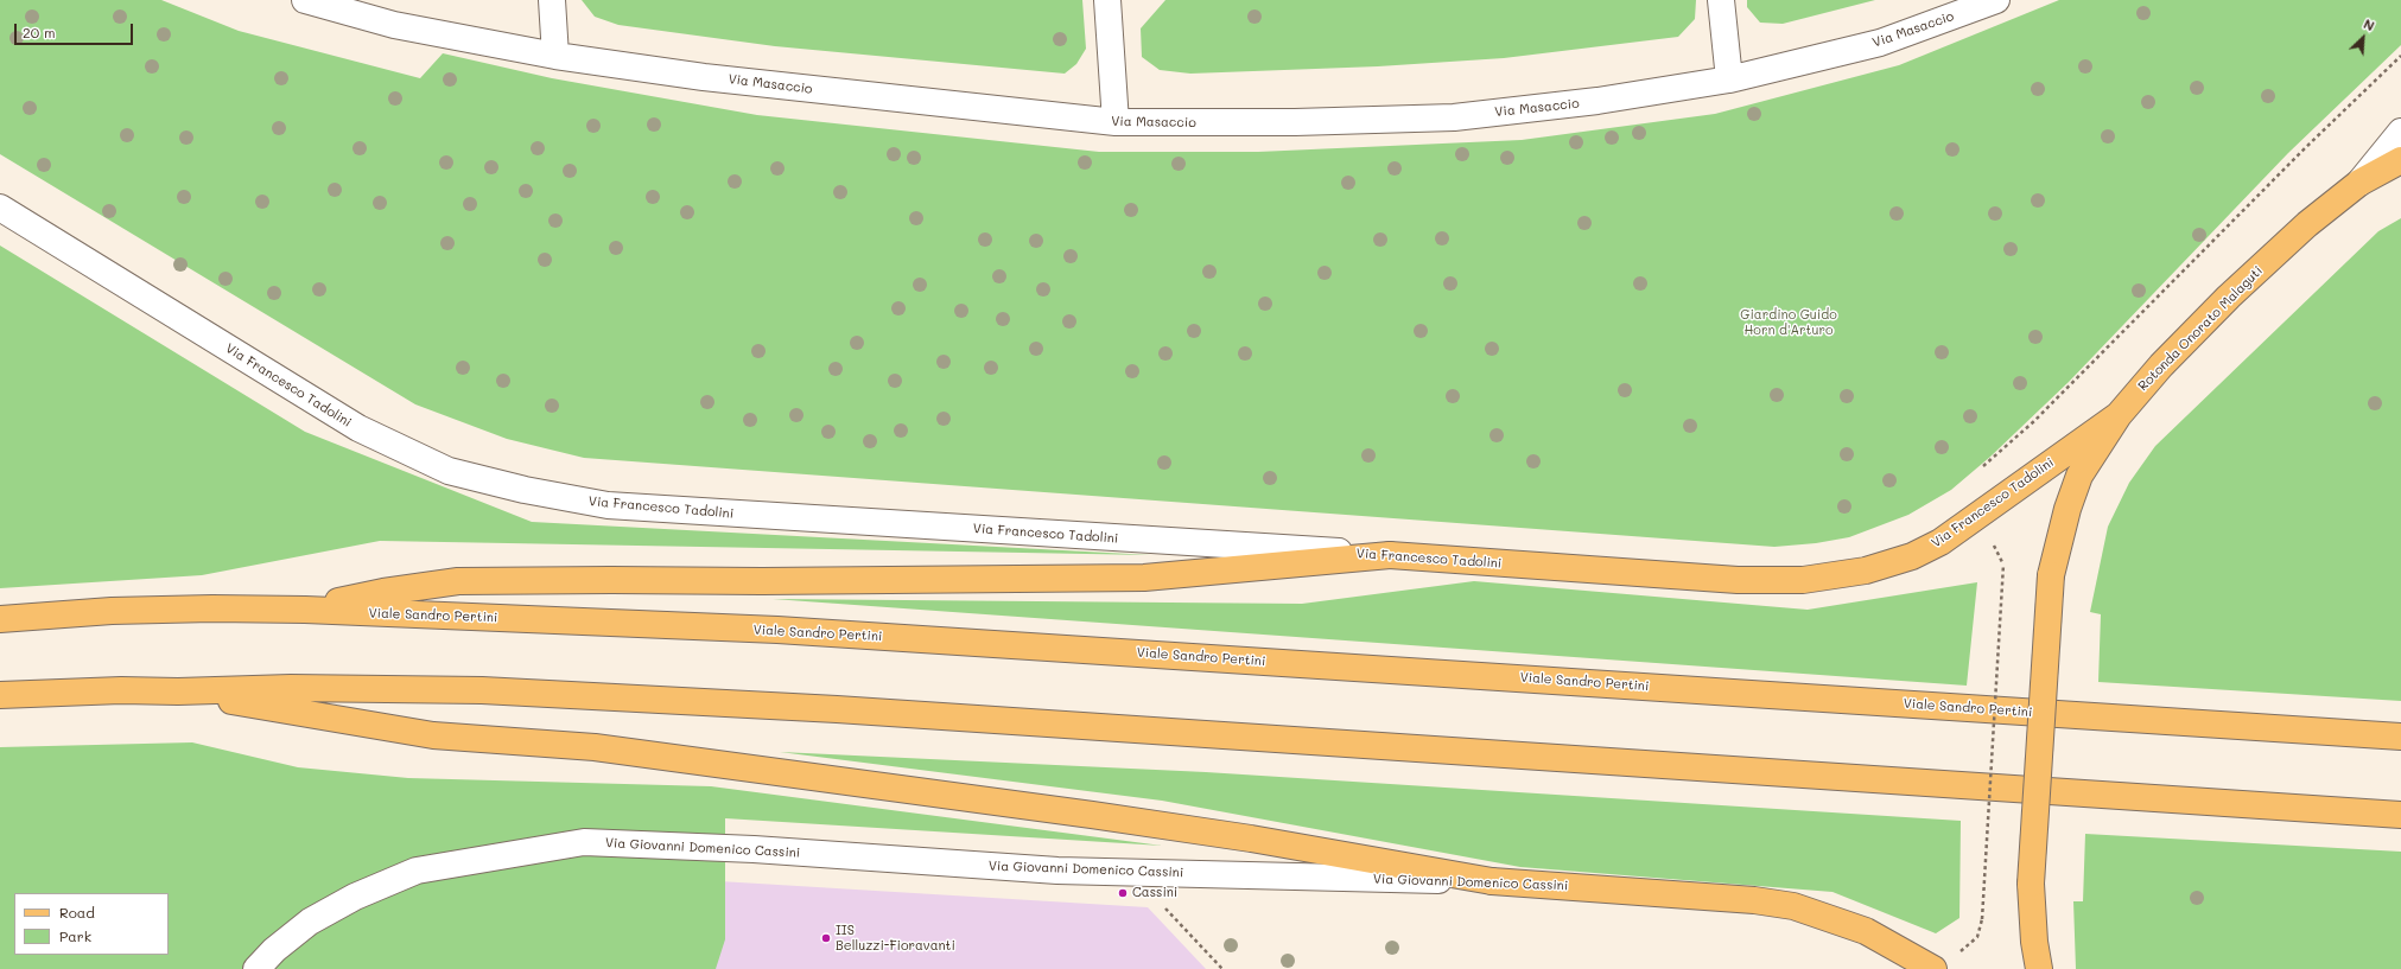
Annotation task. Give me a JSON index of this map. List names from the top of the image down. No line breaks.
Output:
{"streets":{"main road":["Rotonda Onorato Malaguti","Via Francesco Tadolini","Viale Sandro Pertini","Via Giovanni Domenico Cassini"],"street":["Via Masaccio"]},"crossings":[["Rotonda Onorato Malaguti","Via Francesco Tadolini"]],"parks":["Giardino Guido Horn d'Arturo"],"places":["Cassini","IIS Belluzzi-Fioravanti"],"legend":["Road","Park"],"scale_bar":"20 m","north":"top right"}
